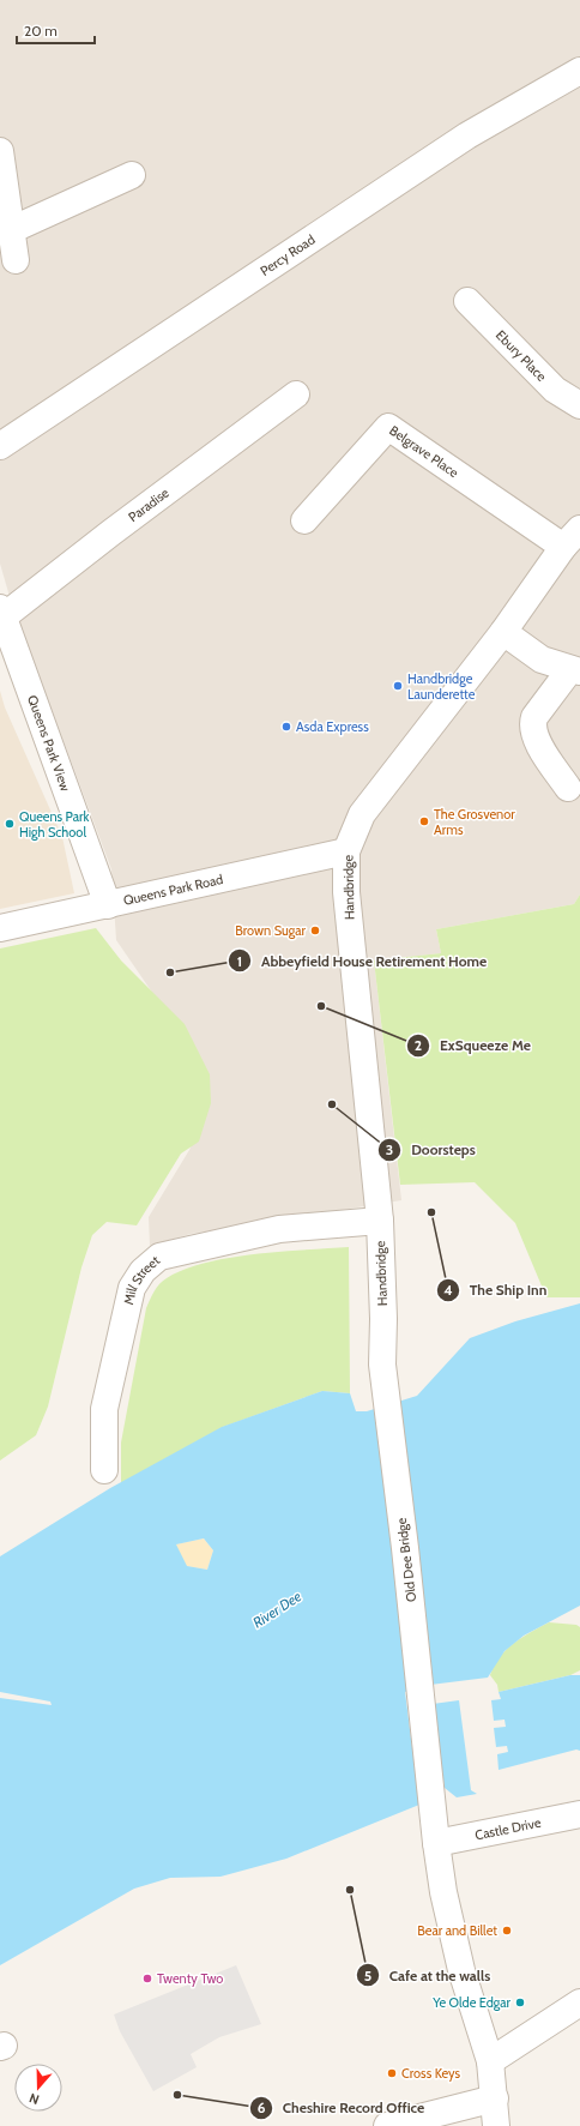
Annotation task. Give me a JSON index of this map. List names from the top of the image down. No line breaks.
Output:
{"streets":{"street":["Percy Road","Ebury Place","Belgrave Place","Paradise","Queens Park View","Handbridge","Queens Park Road","Mill Street","Old Dee Bridge","Castle Drive"]},"crossings":[["Belgrave Place","Handbridge"],["Paradise","Queens Park View"],["Queens Park View","Queens Park Road"],["Handbridge","Queens Park Road"],["Handbridge","Mill Street"],["Handbridge","Old Dee Bridge"],["Old Dee Bridge","Castle Drive"]],"water":["River Dee"],"places":["Handbridge Launderette","Asda Express","The Grosvenor Arms","Queens Park High School","Brown Sugar","Abbeyfield House Retirement Home","ExSqueeze Me","Doorsteps","The Ship Inn","Cafe at the walls","Bear and Billet","Twenty Two","Ye Olde Edgar","Cross Keys","Cheshire Record Office"],"scale_bar":"20 m","north":"bottom"}
